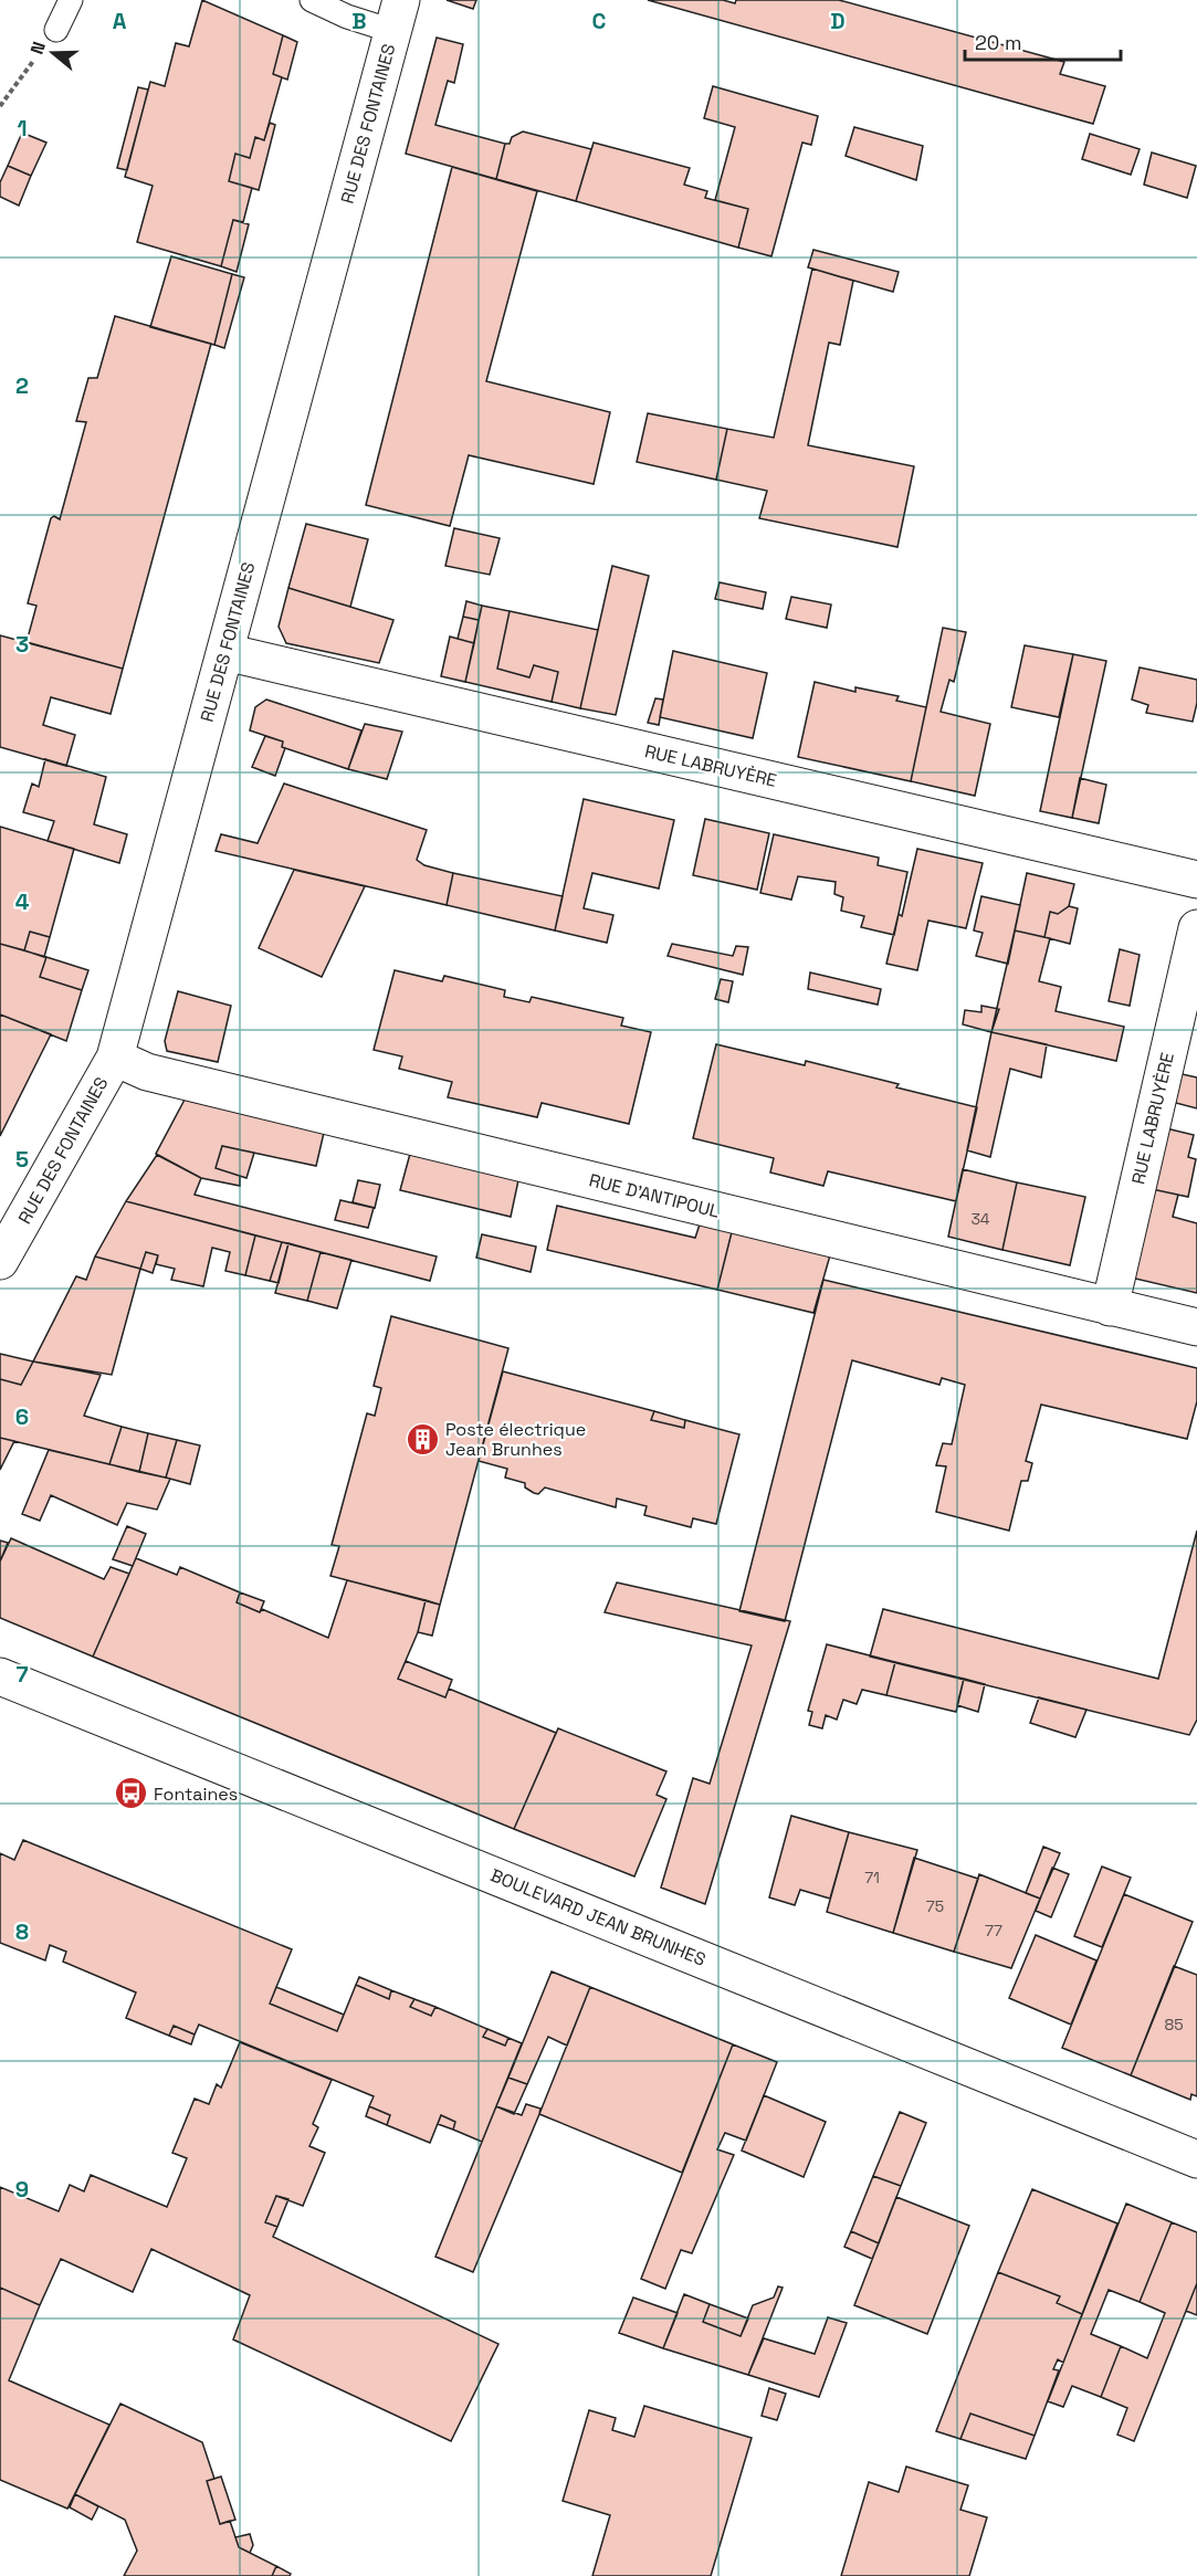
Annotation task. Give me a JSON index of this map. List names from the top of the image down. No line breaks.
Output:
{"streets":{"street":["RUE DES FONTAINES","RUE LABRUYÈRE","RUE D'ANTIPOUL","BOULEVARD JEAN BRUNHES"]},"crossings":[["RUE DES FONTAINES","RUE LABRUYÈRE"],["RUE DES FONTAINES","RUE D'ANTIPOUL"],["RUE LABRUYÈRE","RUE D'ANTIPOUL"]],"places":{"building":["Poste électrique Jean Brunhes"],"bus stop":["Fontaines"]},"house_numbers":["34","71","75","77","85"],"scale_bar":"20 m","north":"left","grid":{"columns":["A","B","C","D"],"rows":["1","2","3","4","5","6","7","8","9"]}}
